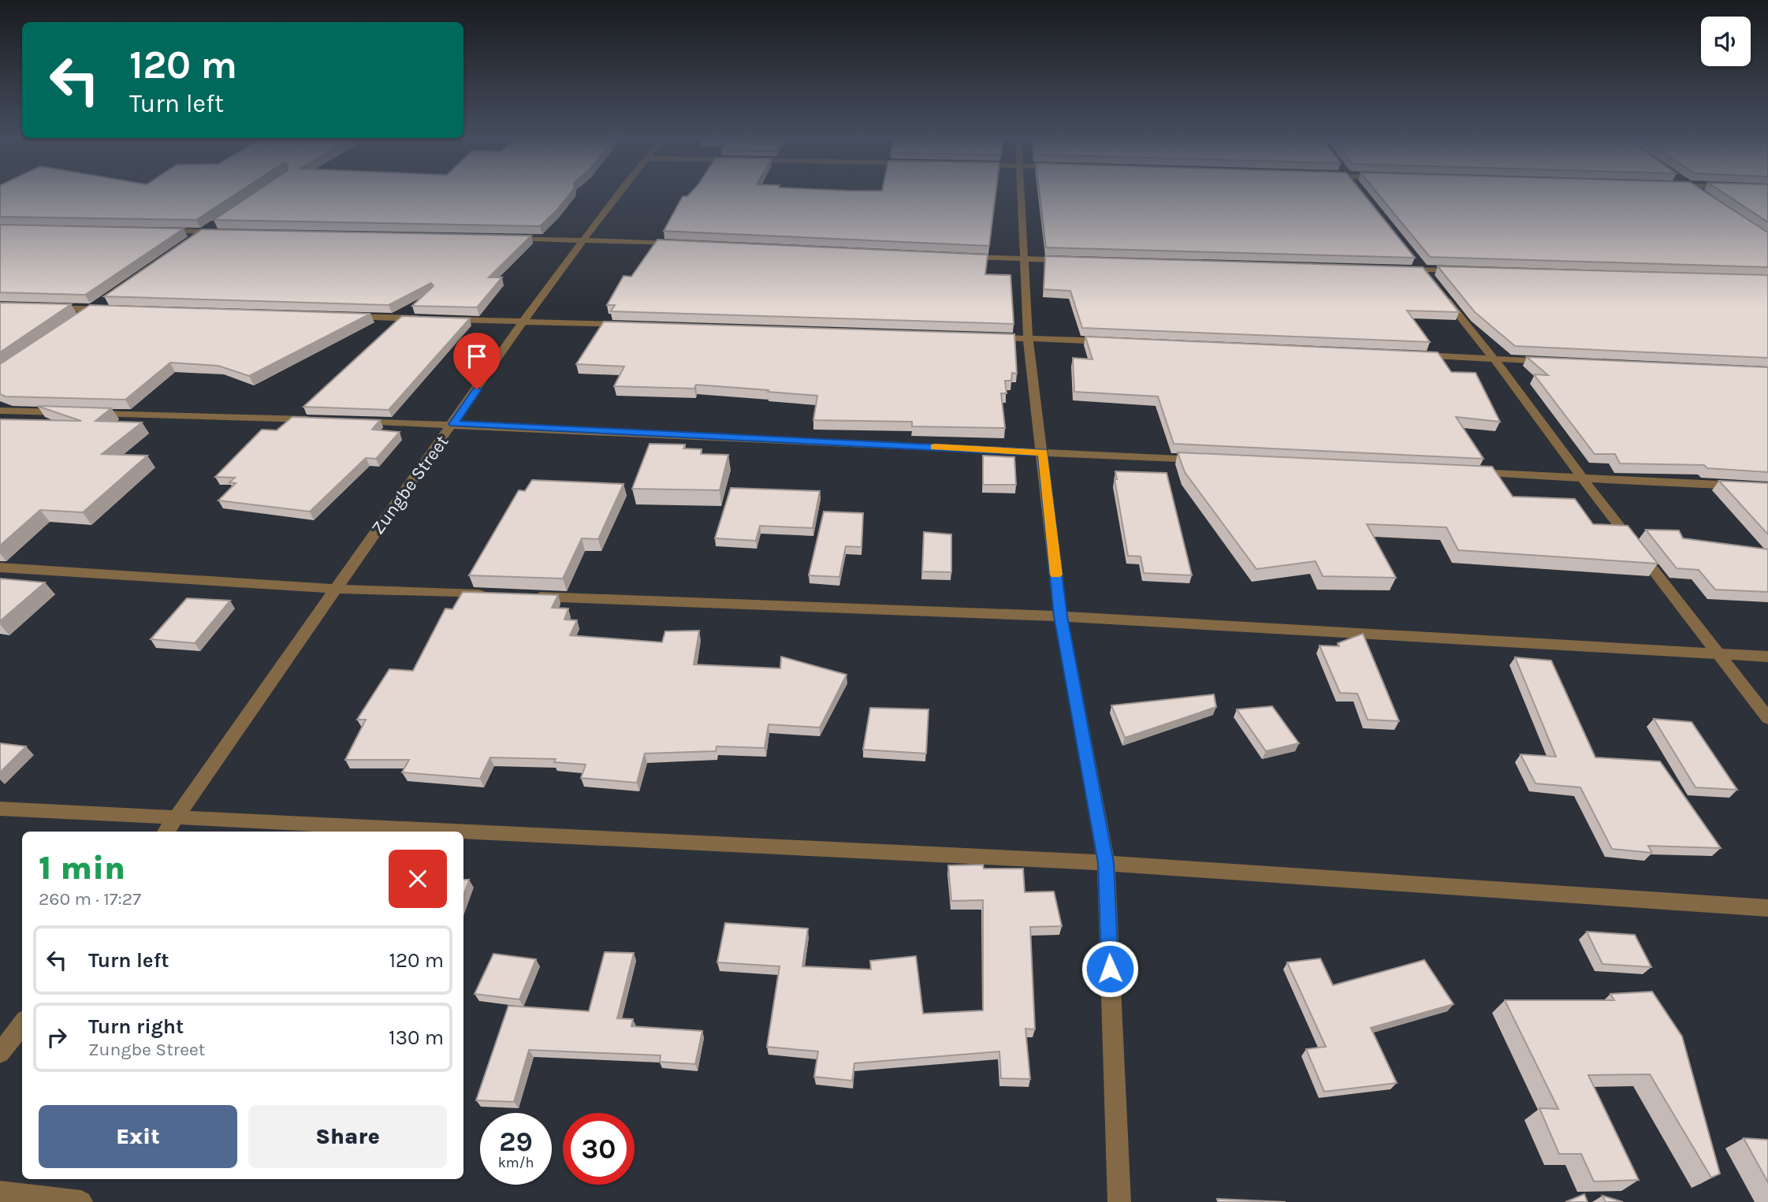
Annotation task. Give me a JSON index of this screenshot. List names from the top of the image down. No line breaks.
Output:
{"streets":{"street":["Zungbe Street"]},"page":{"turn":["120 m","Turn left"],"heading":["1 min","260 m · 17:27"],"list":[{"name":"Turn left","value":"120 m"},{"name":"Turn right","note":"Zungbe Street","value":"130 m"}],"buttons":["Exit","Share"],"speed":"29 km/h","limit":"30"}}
